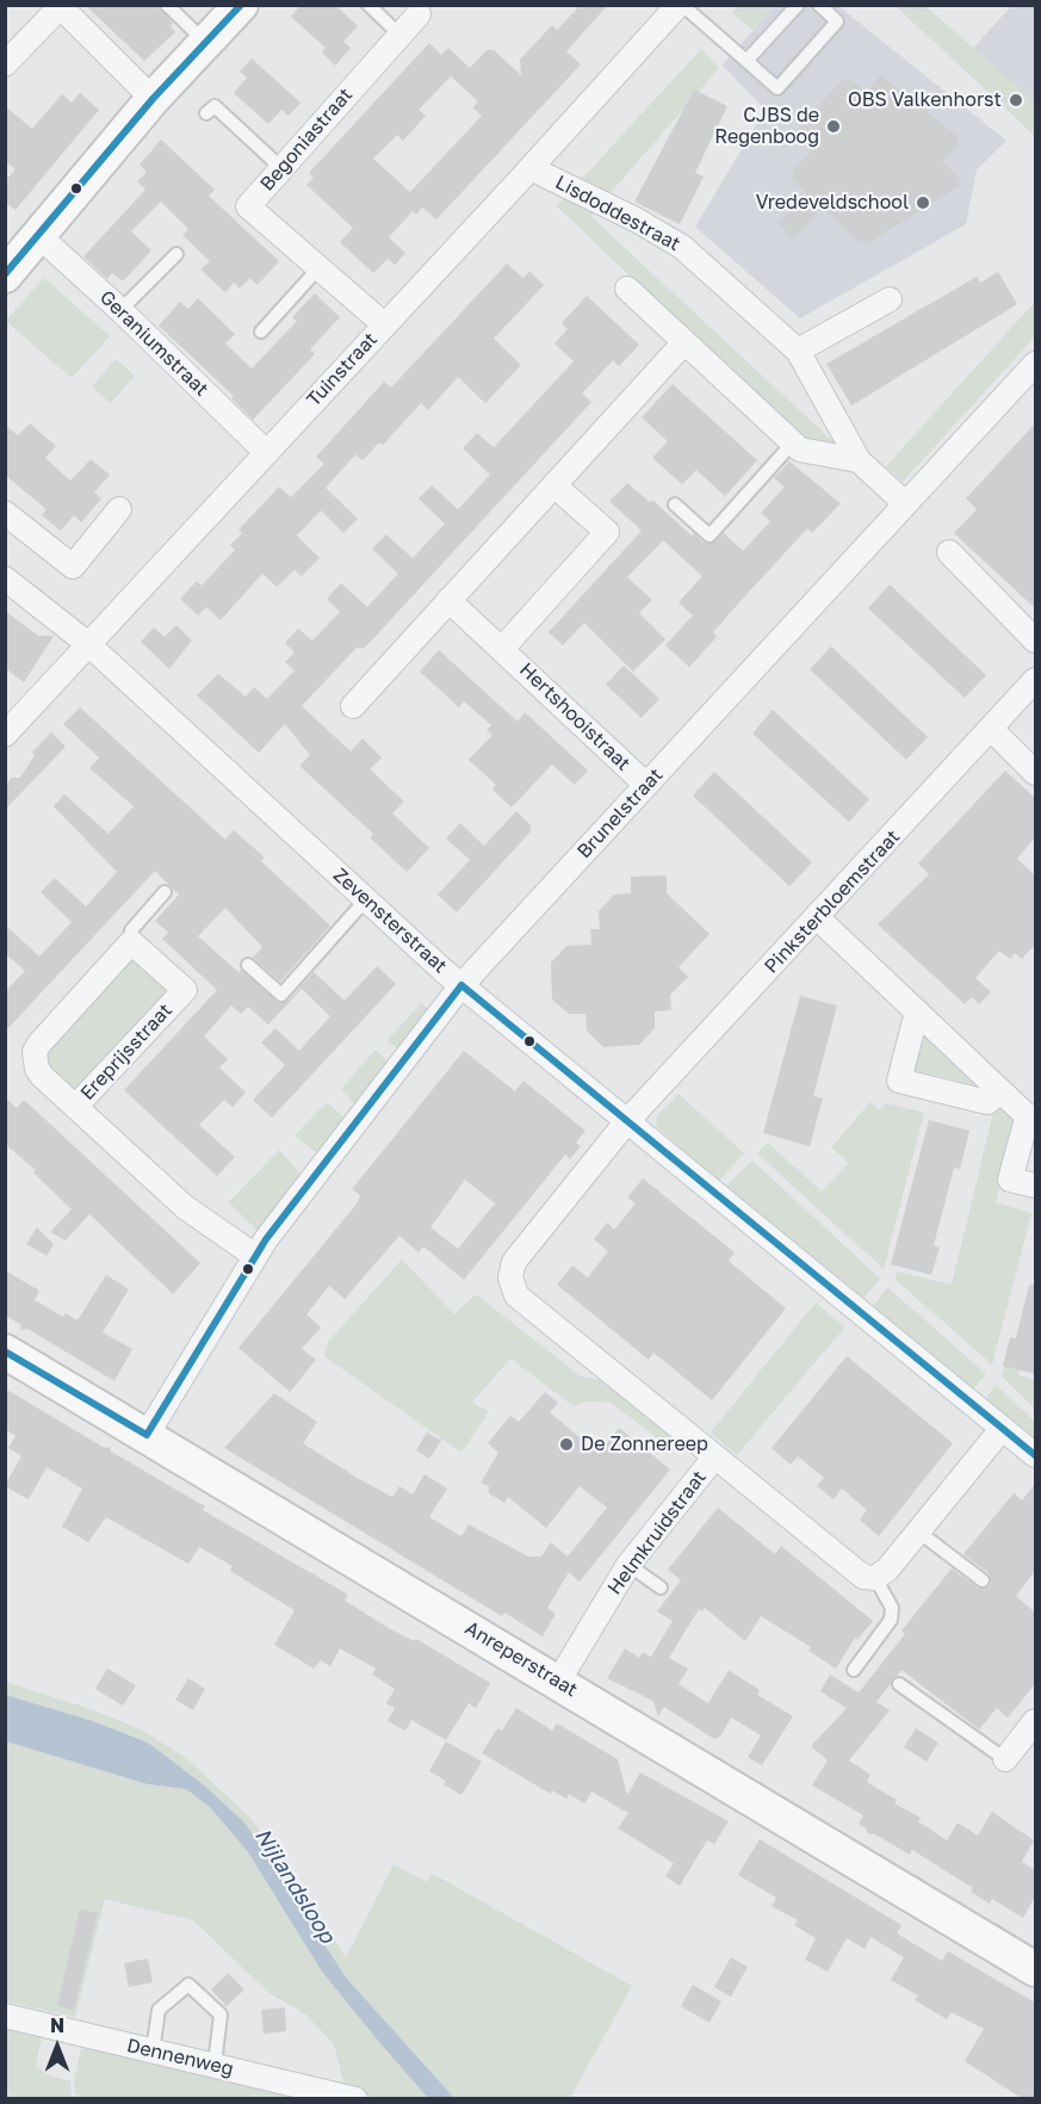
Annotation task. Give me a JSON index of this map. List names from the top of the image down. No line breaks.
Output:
{"streets":{"street":["Begoniastraat","Lisdoddestraat","Geraniumstraat","Tuinstraat","Hertshooistraat","Brunelstraat","Pinksterbloemstraat","Zevensterstraat","Ereprijsstraat","Helmkruidstraat","Anreperstraat","Dennenweg"]},"crossings":[["Begoniastraat","Tuinstraat"],["Lisdoddestraat","Tuinstraat"],["Lisdoddestraat","Brunelstraat"],["Geraniumstraat","Tuinstraat"],["Tuinstraat","Zevensterstraat"],["Hertshooistraat","Brunelstraat"],["Brunelstraat","Zevensterstraat"],["Brunelstraat","Ereprijsstraat"],["Brunelstraat","Anreperstraat"],["Pinksterbloemstraat","Zevensterstraat"],["Pinksterbloemstraat","Helmkruidstraat"],["Helmkruidstraat","Anreperstraat"]],"water":["Nijlandsloop"],"places":["OBS Valkenhorst","CJBS de Regenboog","Vredeveldschool","De Zonnereep"],"north":"top"}
